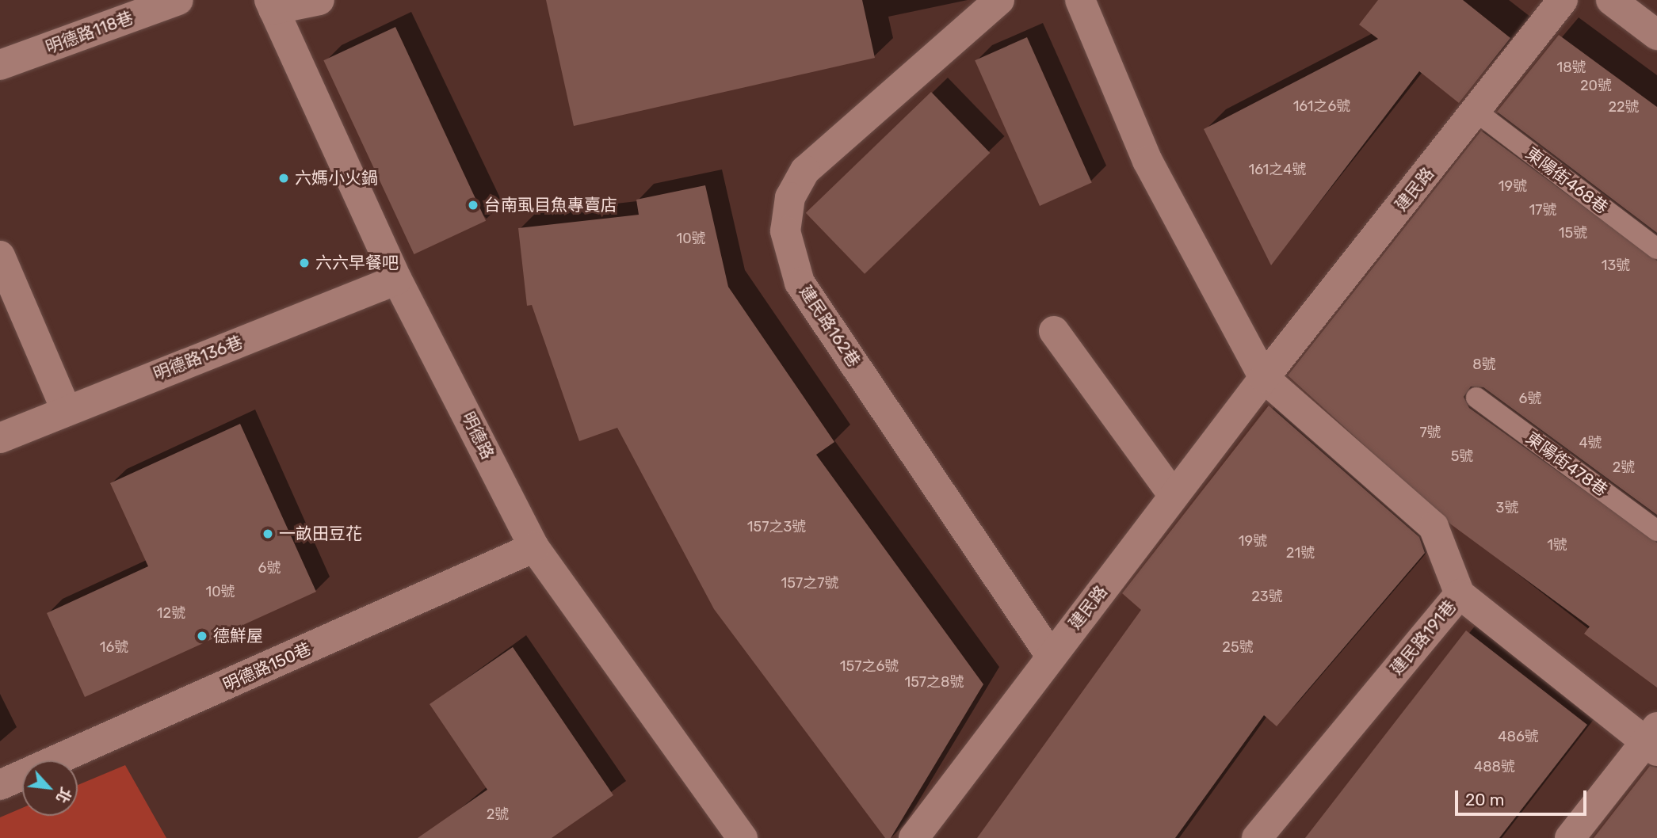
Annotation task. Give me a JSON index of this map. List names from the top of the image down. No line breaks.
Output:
{"streets":{"street":["明德路118巷","建民路","建民路162巷","明德路136巷","明德路","建民路191巷","明德路150巷"],"lane":["東陽街468巷","東陽街478巷"]},"crossings":[["東陽街468巷","建民路"],["建民路","建民路162巷"],["明德路136巷","明德路"],["明德路","明德路150巷"]],"places":["六媽小火鍋","台南虱目魚專賣店","六六早餐吧","一畝田豆花","德鮮屋"],"house_numbers":["18號","20號","161之6號","22號","161之4號","19號","17號","15號","10號","13號","8號","6號","7號","4號","5號","2號","3號","157之3號","19號","1號","21號","6號","157之7號","10號","23號","12號","16號","25號","157之6號","157之8號","486號","488號","2號"],"scale_bar":"20 m","north":"bottom right"}
